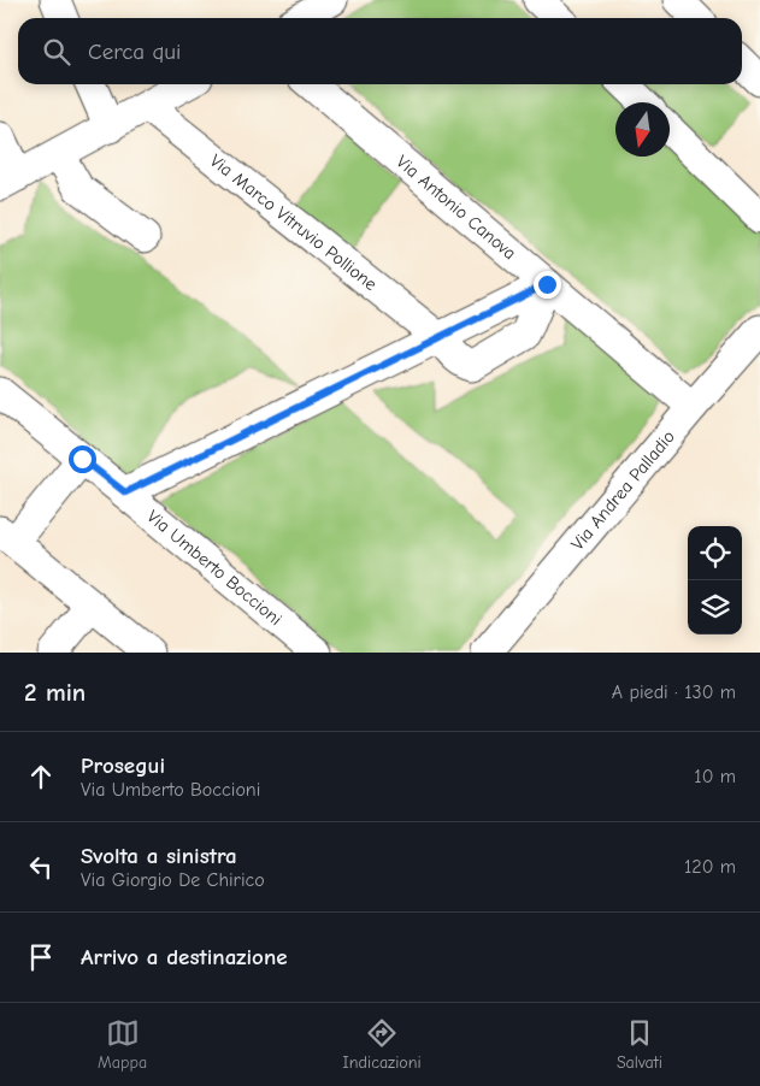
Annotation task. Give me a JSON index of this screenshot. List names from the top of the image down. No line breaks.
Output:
{"streets":{"street":["Via Antonio Canova","Via Marco Vitruvio Pollione","Via Andrea Palladio","Via Umberto Boccioni"]},"crossings":[["Via Antonio Canova","Via Marco Vitruvio Pollione"],["Via Antonio Canova","Via Andrea Palladio"]],"north":"bottom","page":{"search":"Cerca qui","heading":["2 min","A piedi · 130 m"],"list":[["Prosegui","Via Umberto Boccioni","10 m"],["Svolta a sinistra","Via Giorgio De Chirico","120 m"],"Arrivo a destinazione"],"nav":["Mappa","Indicazioni","Salvati"]}}
